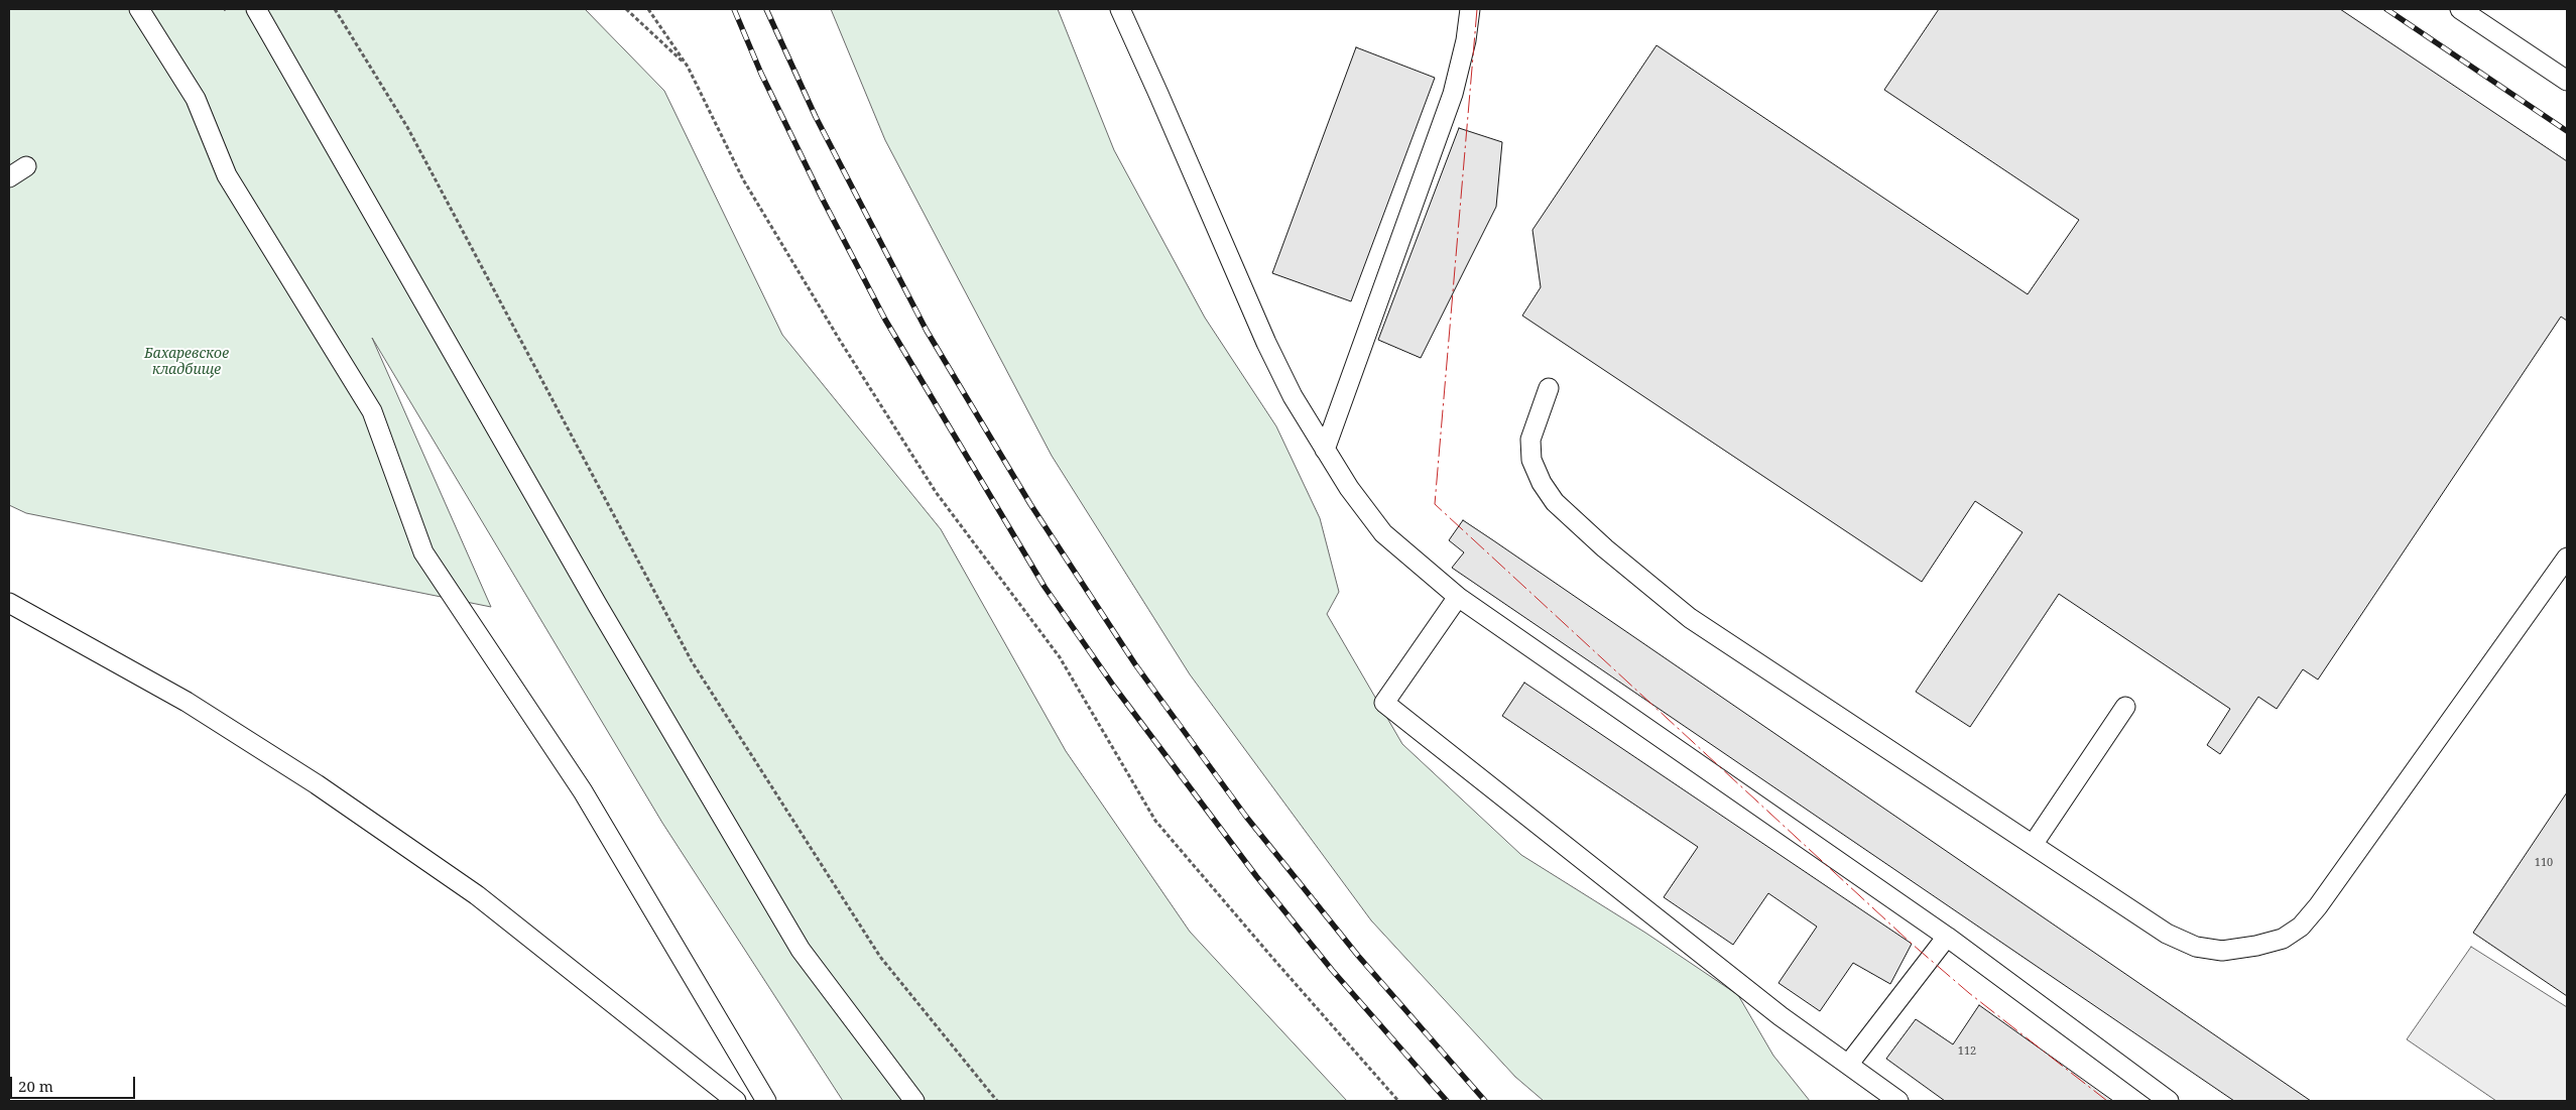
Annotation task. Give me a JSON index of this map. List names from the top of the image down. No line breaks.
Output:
{"parks":["Бахаревское кладбище"],"house_numbers":["110","112"],"scale_bar":"20 m"}
